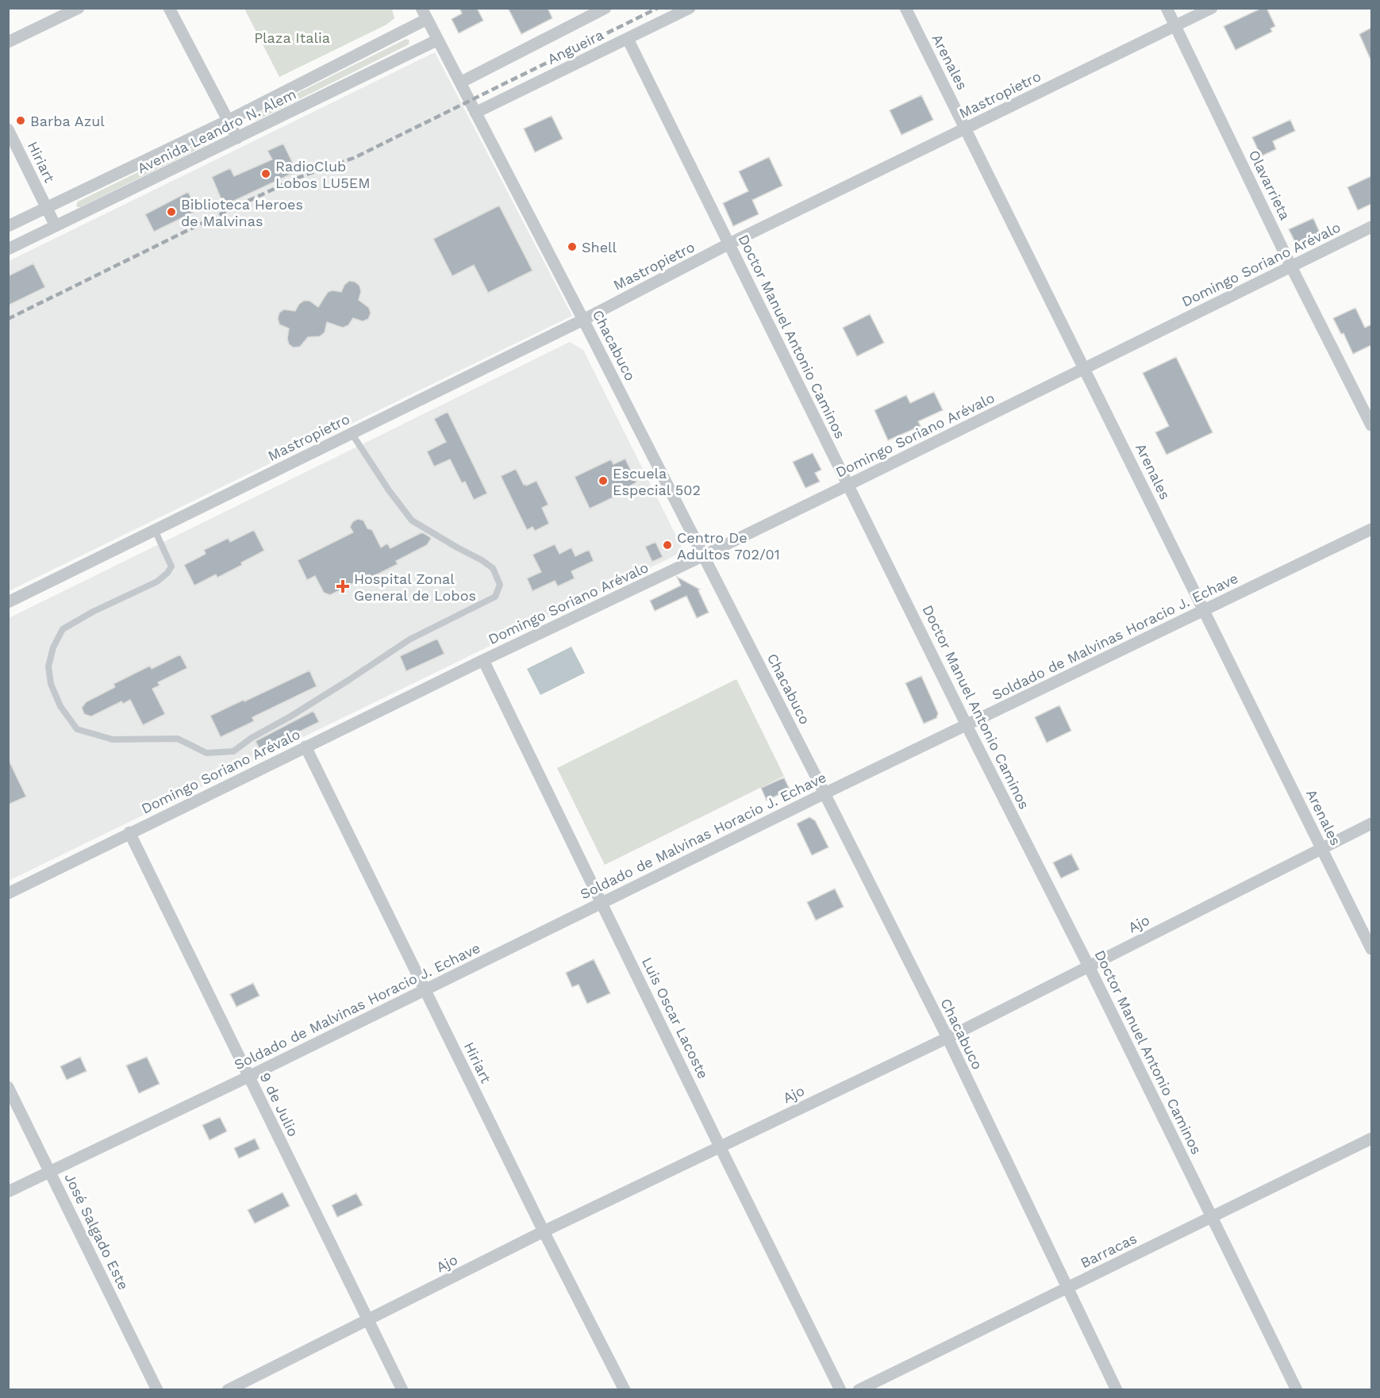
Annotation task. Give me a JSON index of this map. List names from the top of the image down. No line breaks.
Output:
{"streets":{"street":["Angueira","Arenales","Mastropietro","Avenida Leandro N. Alem","Hiriart","Olavarrieta","Domingo Soriano Arévalo","Doctor Manuel Antonio Caminos","Chacabuco","Soldado de Malvinas Horacio J. Echave","Ajo","Luis Oscar Lacoste","9 de Julio","José Salgado Este","Barracas"]},"crossings":[["Angueira","Doctor Manuel Antonio Caminos"],["Angueira","Chacabuco"],["Arenales","Mastropietro"],["Arenales","Domingo Soriano Arévalo"],["Arenales","Soldado de Malvinas Horacio J. Echave"],["Arenales","Ajo"],["Mastropietro","Olavarrieta"],["Mastropietro","Doctor Manuel Antonio Caminos"],["Mastropietro","Chacabuco"],["Avenida Leandro N. Alem","Hiriart"],["Avenida Leandro N. Alem","Chacabuco"],["Hiriart","Domingo Soriano Arévalo"],["Hiriart","Soldado de Malvinas Horacio J. Echave"],["Hiriart","Ajo"],["Olavarrieta","Domingo Soriano Arévalo"],["Domingo Soriano Arévalo","Doctor Manuel Antonio Caminos"],["Domingo Soriano Arévalo","Chacabuco"],["Domingo Soriano Arévalo","Luis Oscar Lacoste"],["Domingo Soriano Arévalo","9 de Julio"],["Doctor Manuel Antonio Caminos","Soldado de Malvinas Horacio J. Echave"],["Doctor Manuel Antonio Caminos","Ajo"],["Doctor Manuel Antonio Caminos","Barracas"],["Chacabuco","Soldado de Malvinas Horacio J. Echave"],["Chacabuco","Ajo"],["Chacabuco","Barracas"],["Soldado de Malvinas Horacio J. Echave","Luis Oscar Lacoste"],["Soldado de Malvinas Horacio J. Echave","9 de Julio"],["Soldado de Malvinas Horacio J. Echave","José Salgado Este"],["Ajo","Luis Oscar Lacoste"],["Ajo","9 de Julio"]],"parks":["Plaza Italia"],"places":{"other":["Barba Azul","RadioClub Lobos LU5EM","Biblioteca Heroes de Malvinas","Shell","Escuela Especial 502","Centro De Adultos 702/01"],"health":["Hospital Zonal General de Lobos"]}}
